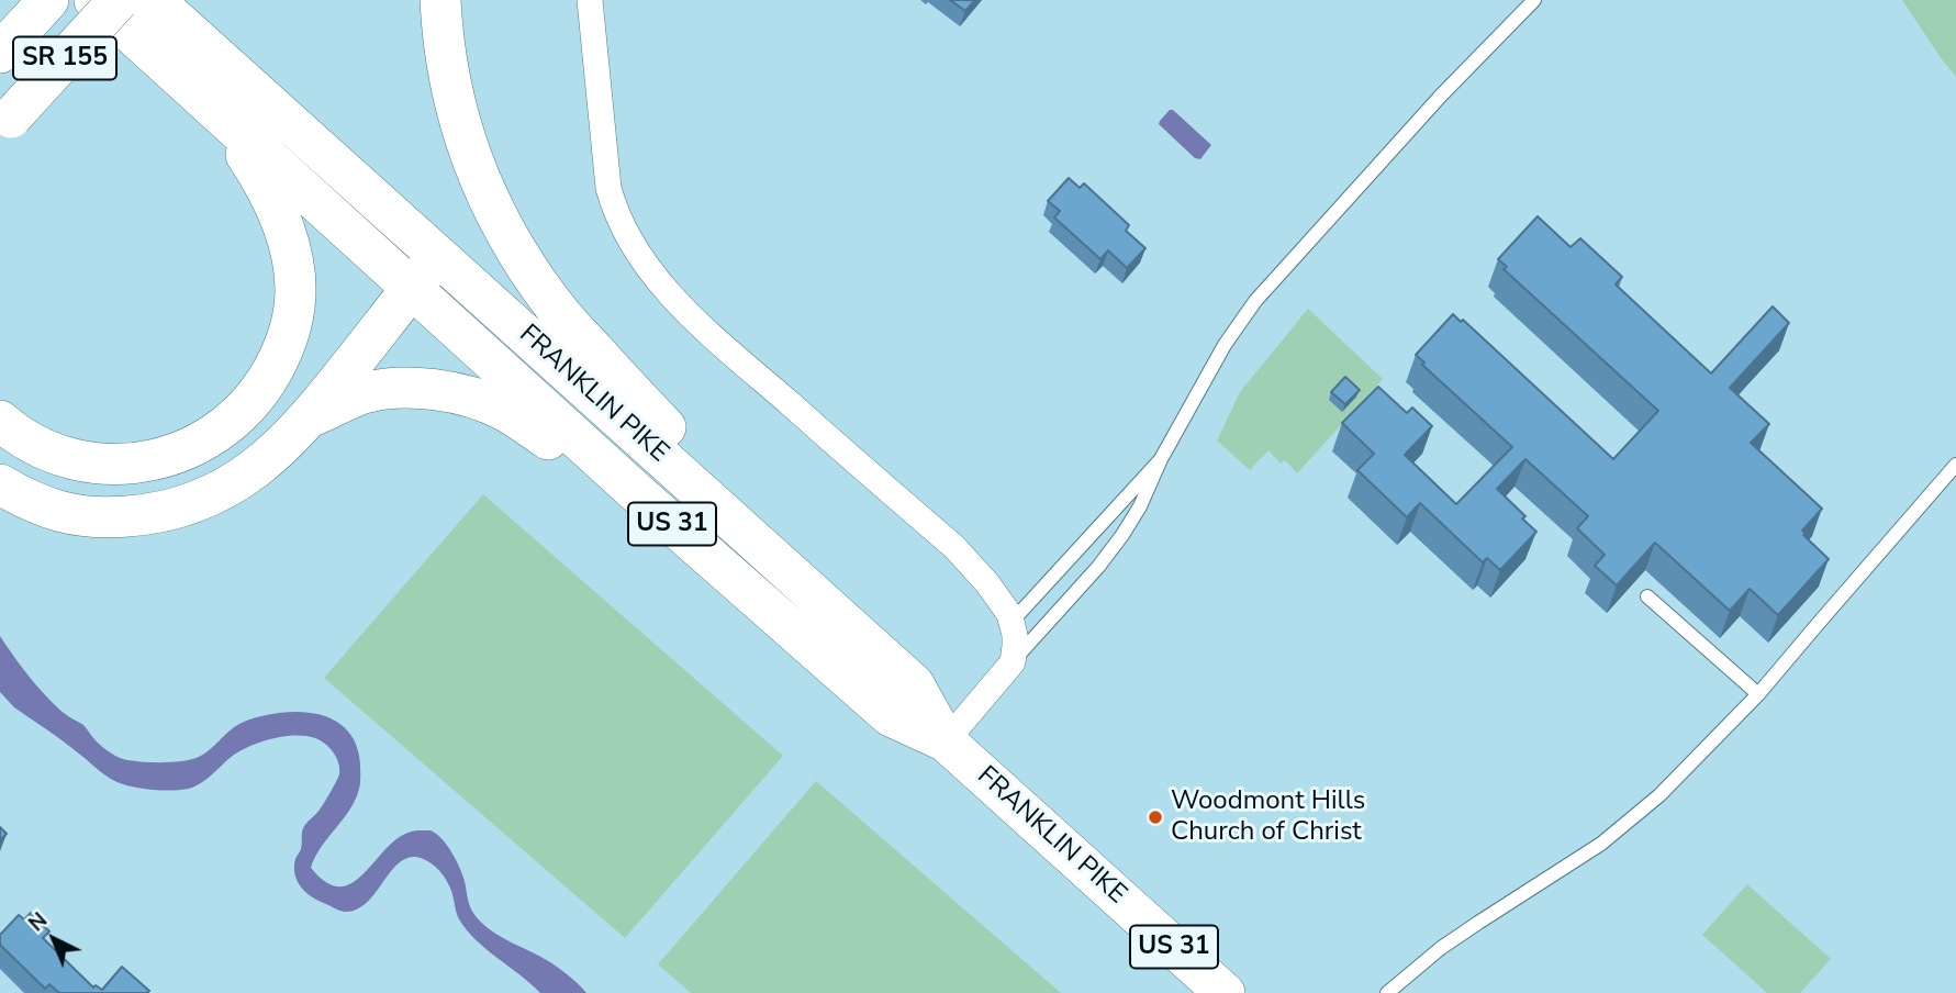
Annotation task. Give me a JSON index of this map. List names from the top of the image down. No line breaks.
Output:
{"streets":{"main road":["SR 155","FRANKLIN PIKE","US 31"]},"crossings":[["FRANKLIN PIKE","US 31"]],"places":["Woodmont Hills Church of Christ"],"north":"top left"}
